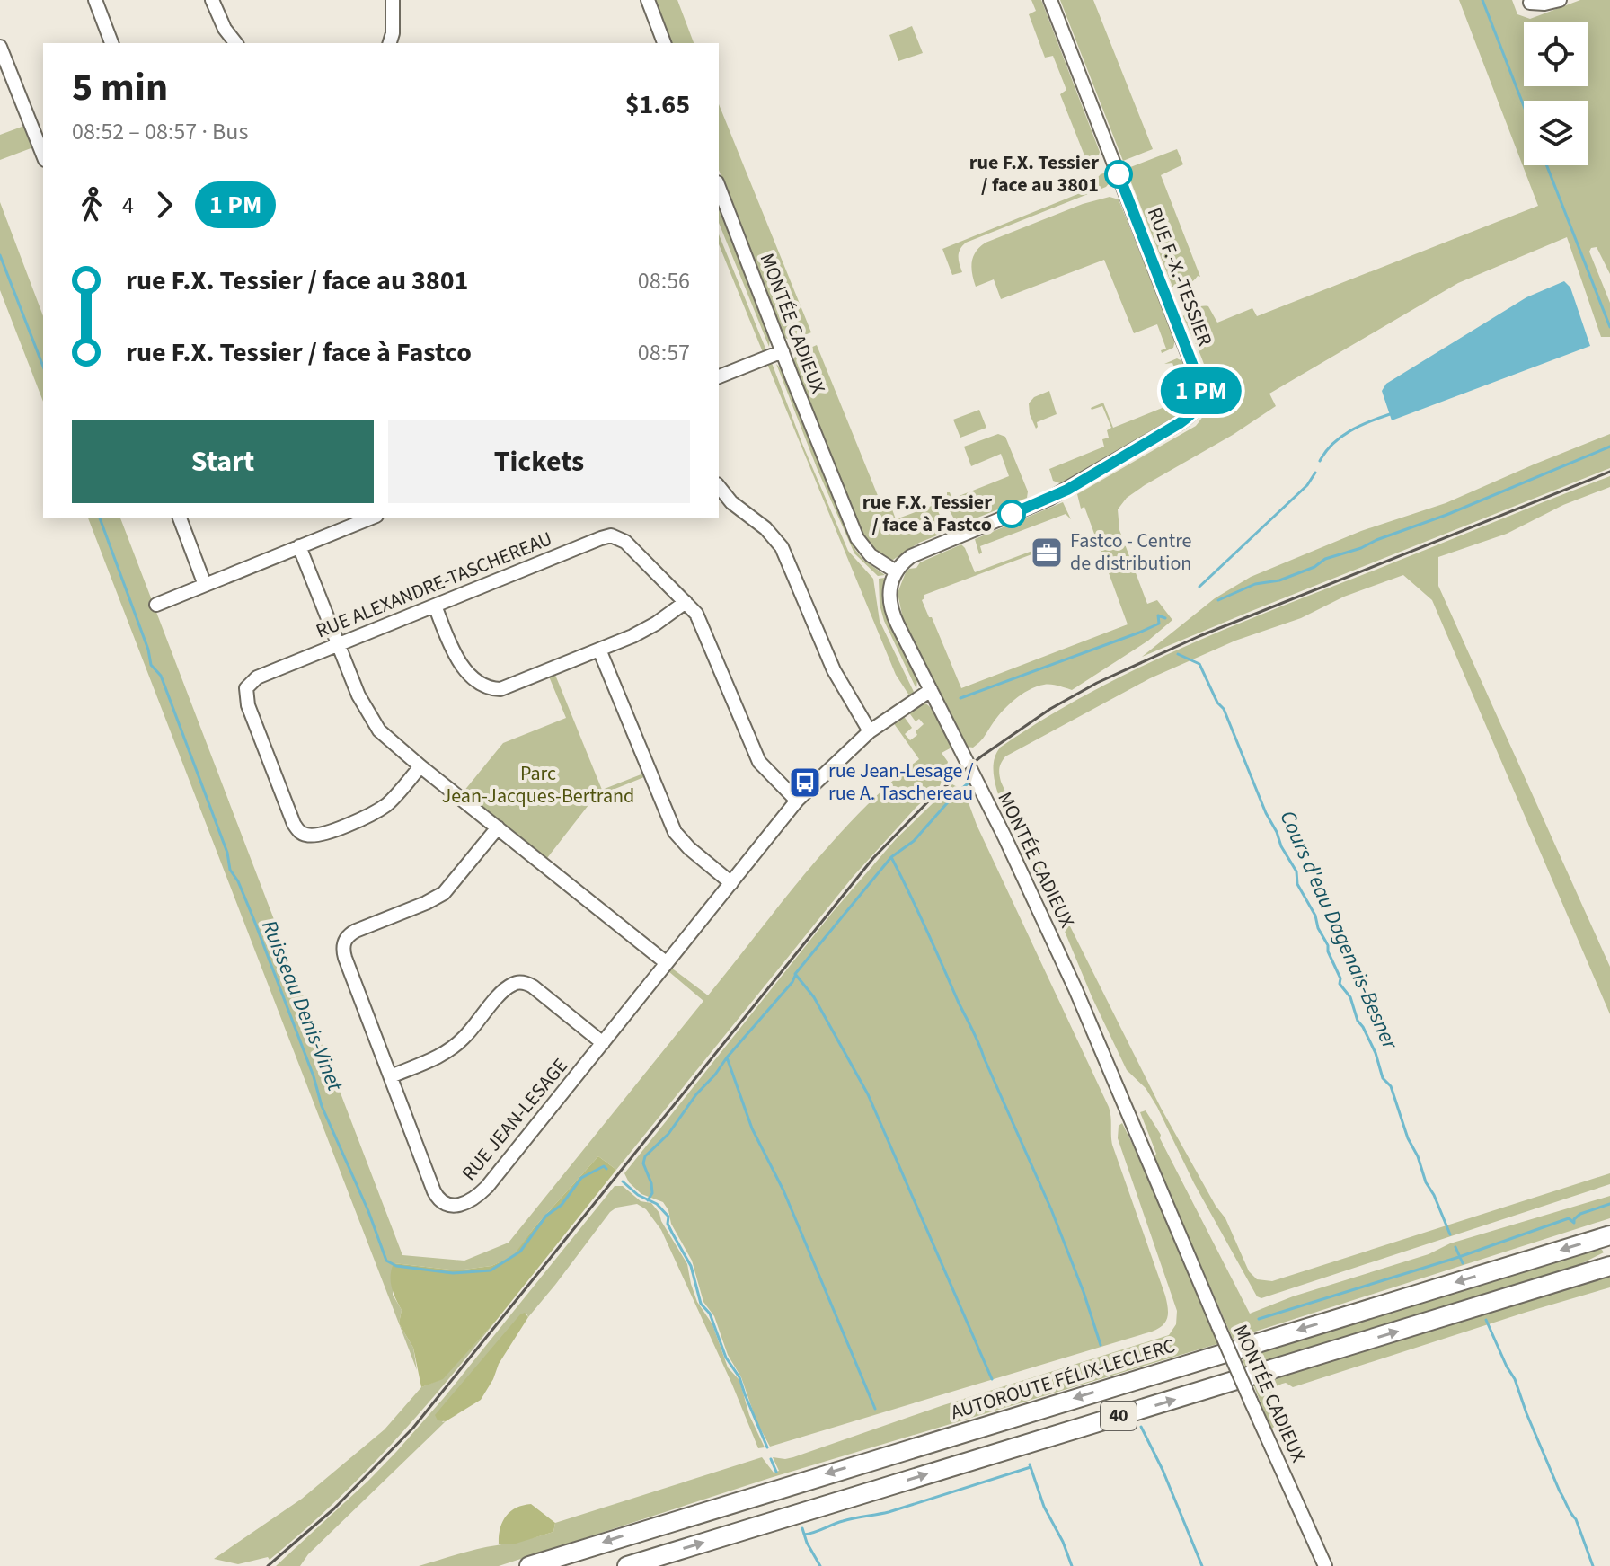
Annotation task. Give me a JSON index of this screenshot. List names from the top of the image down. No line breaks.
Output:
{"streets":{"highway":["AUTOROUTE FÉLIX-LECLERC","40"],"street":["RUE F.-X.-TESSIER","MONTÉE CADIEUX","RUE ALEXANDRE-TASCHEREAU","RUE JEAN-LESAGE"]},"crossings":[["RUE F.-X.-TESSIER","MONTÉE CADIEUX"],["MONTÉE CADIEUX","RUE JEAN-LESAGE"],["RUE ALEXANDRE-TASCHEREAU","RUE JEAN-LESAGE"]],"water":["Cours d'eau Dagenais-Besner","Ruisseau Denis-Vinet"],"parks":["Parc Jean-Jacques-Bertrand"],"places":{"other":["rue F.X. Tessier / face au 3801","rue F.X. Tessier / face à Fastco"],"office":["Fastco - Centre de distribution"],"bus stop":["rue Jean-Lesage / rue A. Taschereau"]},"page":{"on_map":"1 PM","heading":["5 min","08:52 – 08:57 · Bus","$1.65"],"legs":["4","1 PM"],"list":[{"name":"rue F.X. Tessier / face au 3801","value":"08:56"},{"name":"rue F.X. Tessier / face à Fastco","value":"08:57"}],"buttons":["Start","Tickets"]}}
